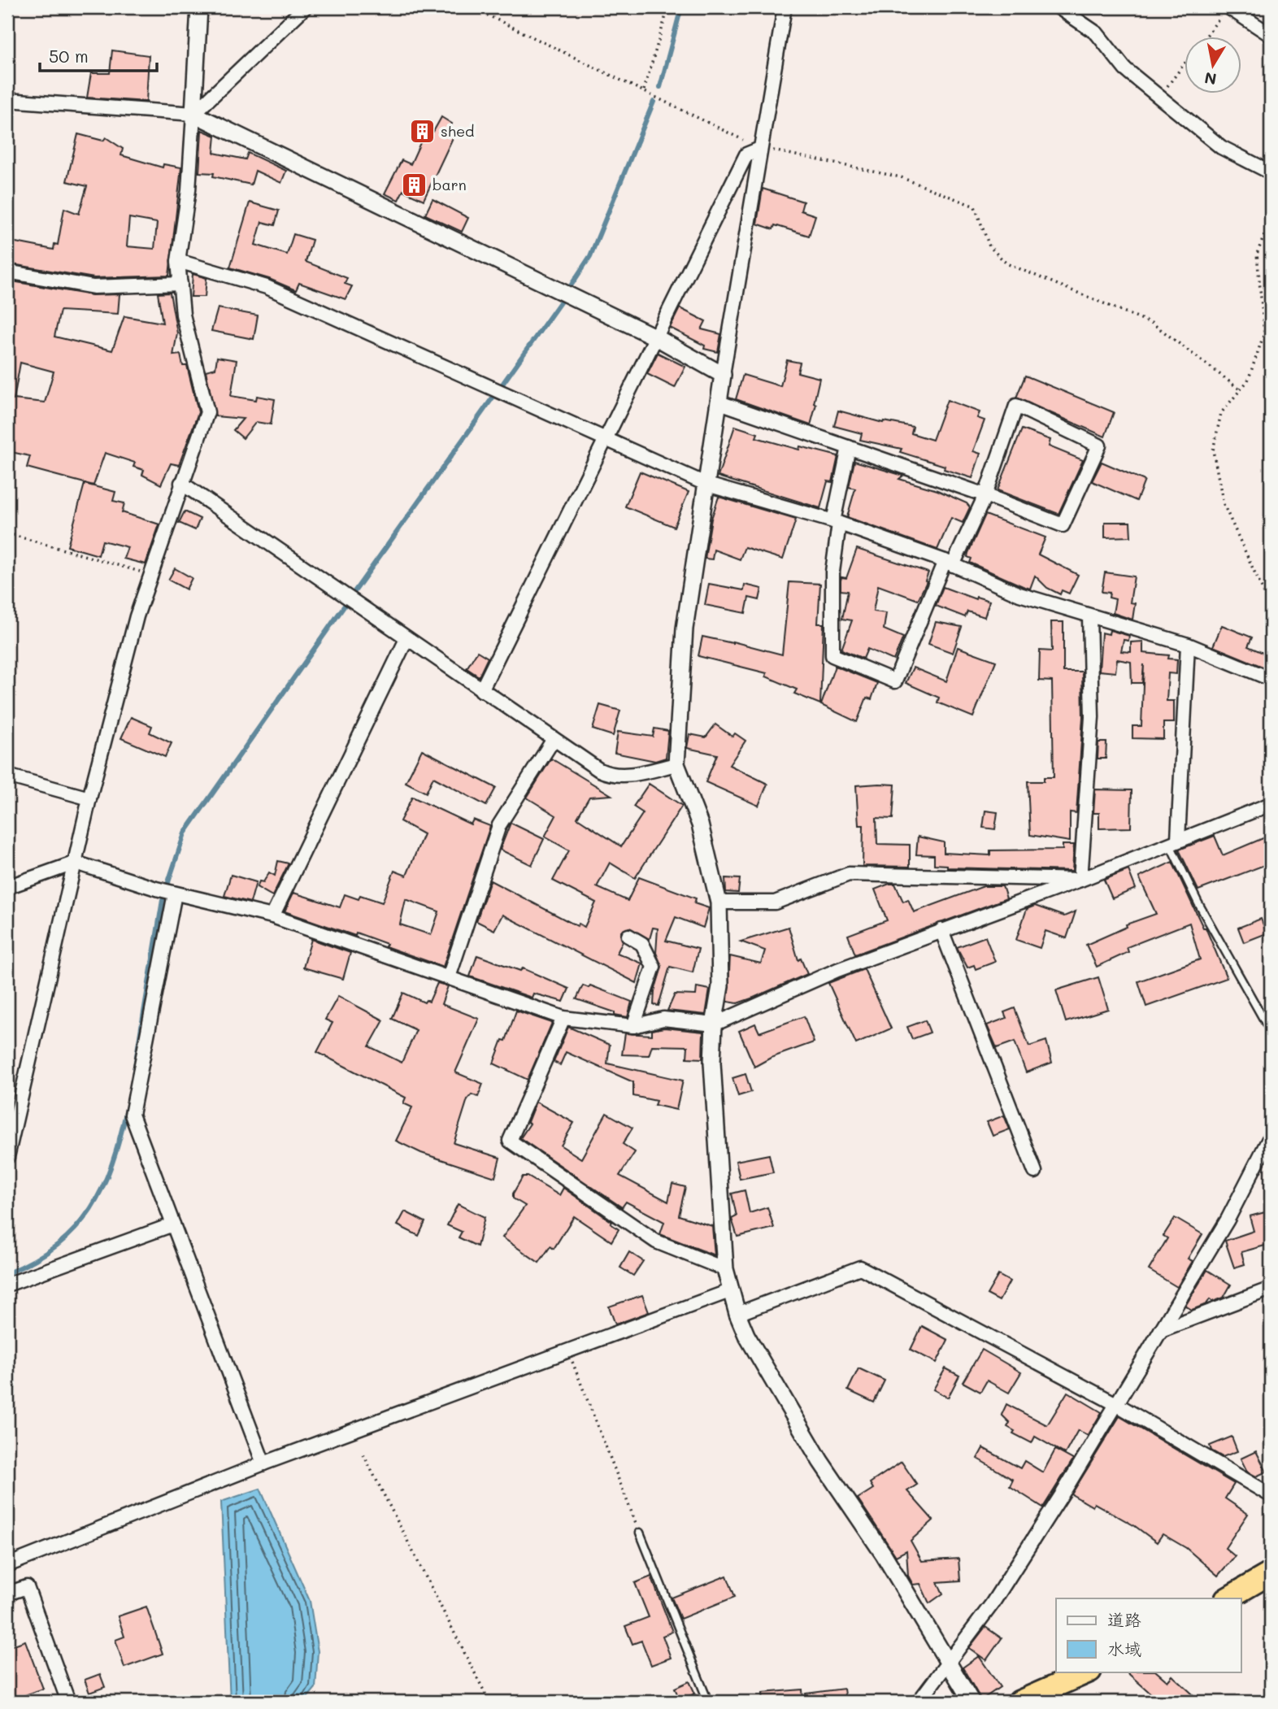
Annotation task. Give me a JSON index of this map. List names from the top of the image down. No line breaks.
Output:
{"places":{"building":["shed","barn"]},"legend":["道路","水域"],"scale_bar":"50 m","north":"bottom"}
